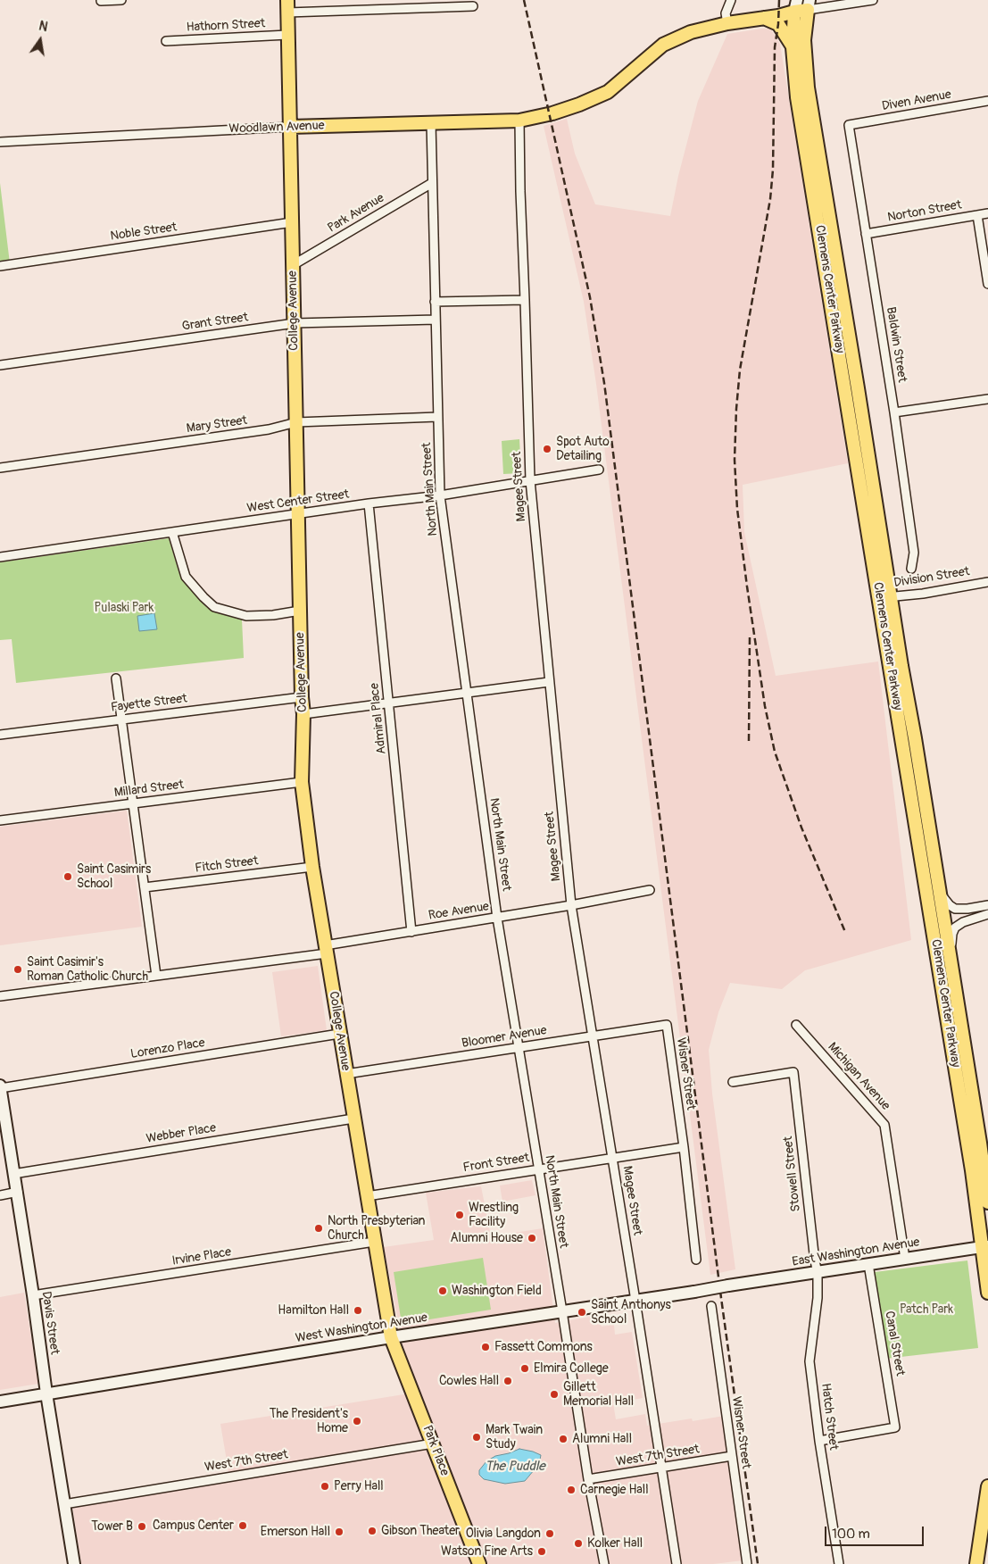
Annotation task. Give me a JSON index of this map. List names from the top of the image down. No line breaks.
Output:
{"streets":{"main road":["Woodlawn Avenue","Clemens Center Parkway","College Avenue","Park Place"],"street":["Hathorn Street","Diven Avenue","Norton Street","Park Avenue","Noble Street","Grant Street","Baldwin Street","Mary Street","Magee Street","North Main Street","West Center Street","Division Street","Fayette Street","Admiral Place","Millard Street","Fitch Street","Roe Avenue","Bloomer Avenue","Lorenzo Place","Wisner Street","Michigan Avenue","Webber Place","Front Street","Stowell Street","East Washington Avenue","Irvine Place","Davis Street","West Washington Avenue","Canal Street","Hatch Street","West 7th Street"]},"crossings":[["Hathorn Street","College Avenue"],["Diven Avenue","Baldwin Street"],["Woodlawn Avenue","Clemens Center Parkway"],["Woodlawn Avenue","College Avenue"],["Woodlawn Avenue","Magee Street"],["Woodlawn Avenue","North Main Street"],["Norton Street","Baldwin Street"],["Park Avenue","College Avenue"],["Park Avenue","North Main Street"],["Noble Street","College Avenue"],["Clemens Center Parkway","Division Street"],["Clemens Center Parkway","East Washington Avenue"],["College Avenue","Grant Street"],["College Avenue","Mary Street"],["College Avenue","West Center Street"],["College Avenue","Fayette Street"],["College Avenue","Millard Street"],["College Avenue","Fitch Street"],["College Avenue","Roe Avenue"],["College Avenue","Bloomer Avenue"],["College Avenue","Lorenzo Place"],["College Avenue","Webber Place"],["College Avenue","Front Street"],["College Avenue","Irvine Place"],["College Avenue","West Washington Avenue"],["College Avenue","Park Place"],["Grant Street","North Main Street"],["Mary Street","North Main Street"],["Magee Street","West Center Street"],["Magee Street","Roe Avenue"],["Magee Street","Bloomer Avenue"],["Magee Street","Front Street"],["Magee Street","West Washington Avenue"],["Magee Street","West 7th Street"],["North Main Street","West Center Street"],["North Main Street","Roe Avenue"],["North Main Street","Bloomer Avenue"],["North Main Street","Front Street"],["North Main Street","West Washington Avenue"],["North Main Street","West 7th Street"],["West Center Street","Admiral Place"],["Admiral Place","Roe Avenue"],["Bloomer Avenue","Wisner Street"],["Lorenzo Place","Davis Street"],["Wisner Street","Front Street"],["Wisner Street","West 7th Street"],["Michigan Avenue","East Washington Avenue"],["Webber Place","Davis Street"],["Stowell Street","East Washington Avenue"],["Stowell Street","Hatch Street"],["East Washington Avenue","West Washington Avenue"],["East Washington Avenue","Canal Street"],["East Washington Avenue","Hatch Street"],["Irvine Place","Davis Street"],["Davis Street","West Washington Avenue"],["Davis Street","West 7th Street"],["West Washington Avenue","Park Place"],["Canal Street","Hatch Street"],["Park Place","West 7th Street"]],"water":["The Puddle"],"parks":["Pulaski Park","Patch Park"],"places":["Spot Auto Detailing","Saint Casimirs School","Saint Casimir's Roman Catholic Church","Wrestling Facility","North Presbyterian Church","Alumni House","Washington Field","Hamilton Hall","Saint Anthonys School","Fassett Commons","Elmira College","Cowles Hall","Gillett Memorial Hall","The President's Home","Mark Twain Study","Alumni Hall","Perry Hall","Carnegie Hall","Campus Center","Tower B","Gibson Theater","Emerson Hall","Olivia Langdon","Kolker Hall","Watson Fine Arts"],"scale_bar":"100 m","north":"top"}
